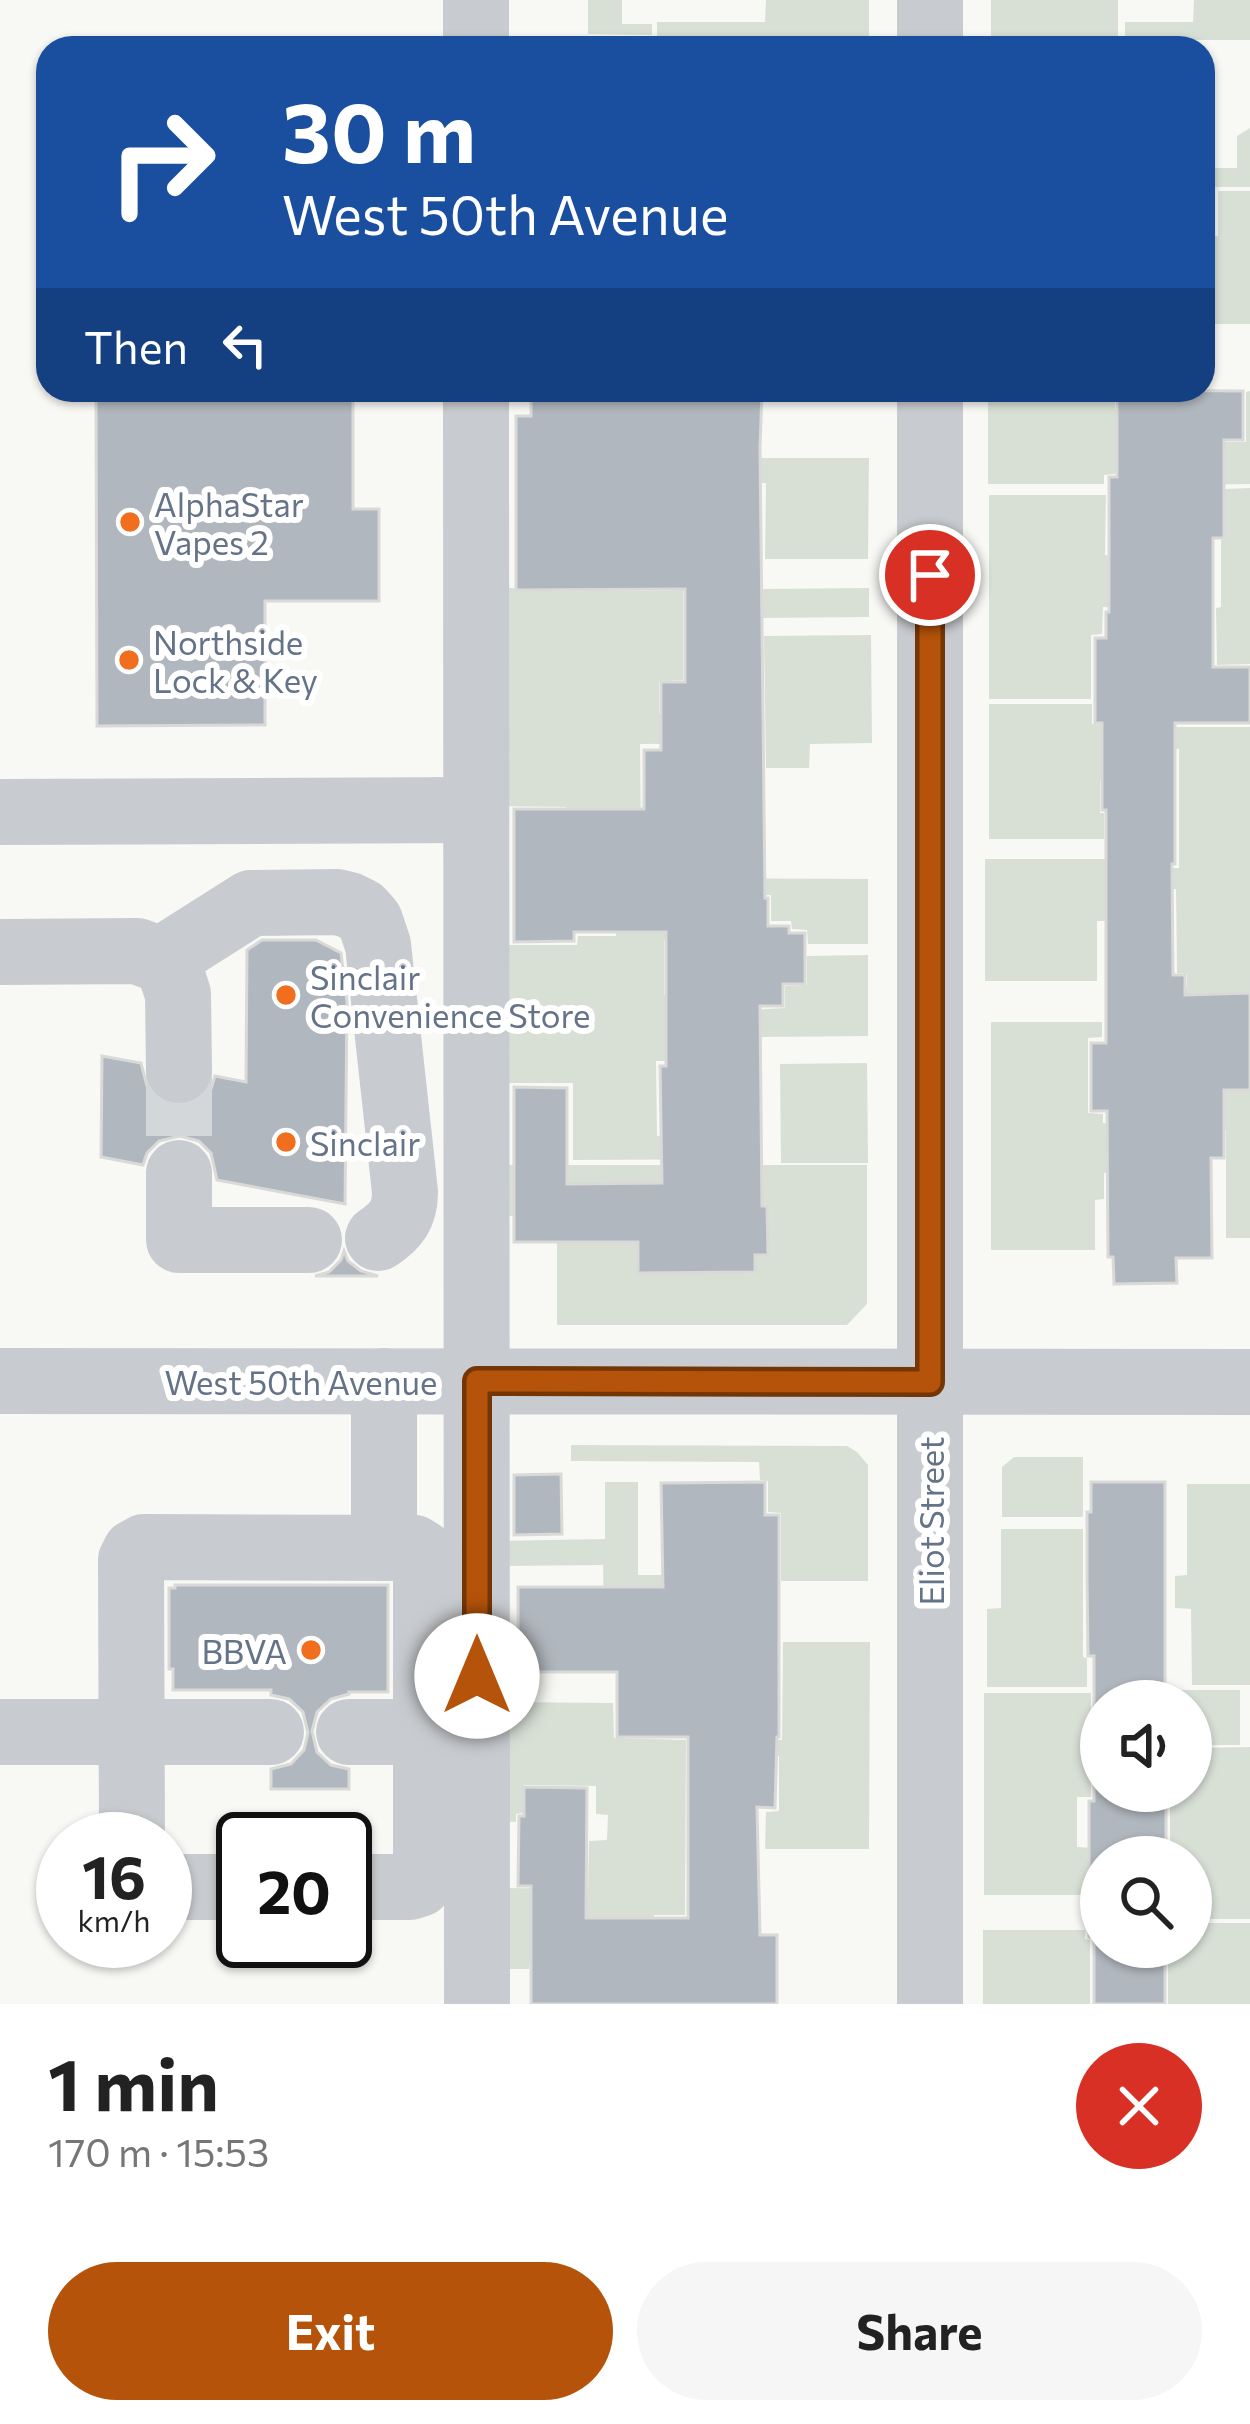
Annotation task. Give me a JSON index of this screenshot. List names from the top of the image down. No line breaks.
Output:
{"streets":{"street":["West 50th Avenue","Eliot Street"]},"crossings":[["West 50th Avenue","Eliot Street"]],"places":["AlphaStar Vapes 2","Northside Lock & Key","Sinclair Convenience Store","Sinclair","BBVA"],"page":{"turn":["30 m","West 50th Avenue"],"then":"Then","speed":"16 km/h","limit":"20","heading":["1 min","170 m · 15:53"],"buttons":["Exit","Share"]}}
